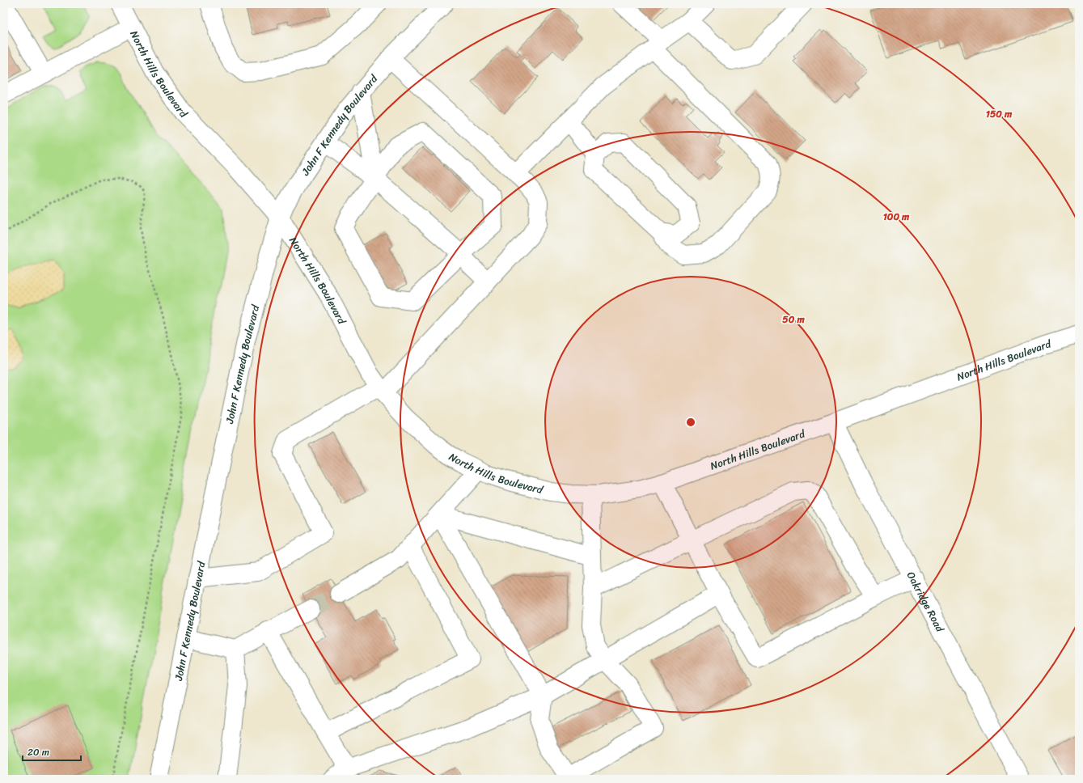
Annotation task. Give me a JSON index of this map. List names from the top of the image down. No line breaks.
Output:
{"streets":{"street":["North Hills Boulevard","John F Kennedy Boulevard","Oakridge Road"]},"crossings":[["North Hills Boulevard","John F Kennedy Boulevard"],["North Hills Boulevard","Oakridge Road"]],"scale_bar":"20 m","rings":["150 m","100 m","50 m"]}
